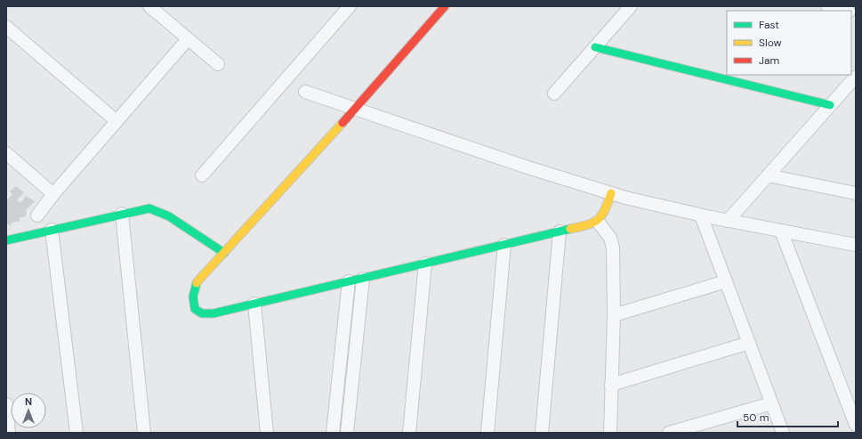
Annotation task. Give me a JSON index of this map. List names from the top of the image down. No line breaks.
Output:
{"legend":["Fast","Slow","Jam"],"scale_bar":"50 m","north":"top"}
